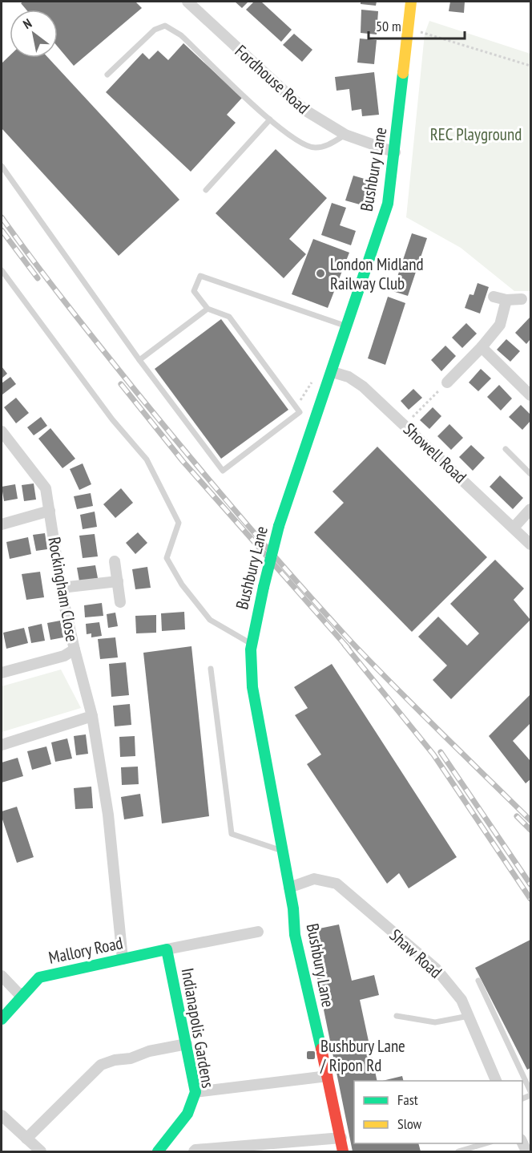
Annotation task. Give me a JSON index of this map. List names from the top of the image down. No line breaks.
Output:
{"streets":{"street":["Fordhouse Road","Bushbury Lane","Showell Road","Rockingham Close","Mallory Road","Shaw Road","Indianapolis Gardens"]},"crossings":[["Fordhouse Road","Bushbury Lane"],["Bushbury Lane","Showell Road"],["Bushbury Lane","Shaw Road"],["Mallory Road","Indianapolis Gardens"]],"parks":["REC Playground"],"places":{"other":["London Midland Railway Club"],"transit":["Bushbury Lane / Ripon Rd"]},"legend":["Fast","Slow"],"scale_bar":"50 m","north":"top left"}
